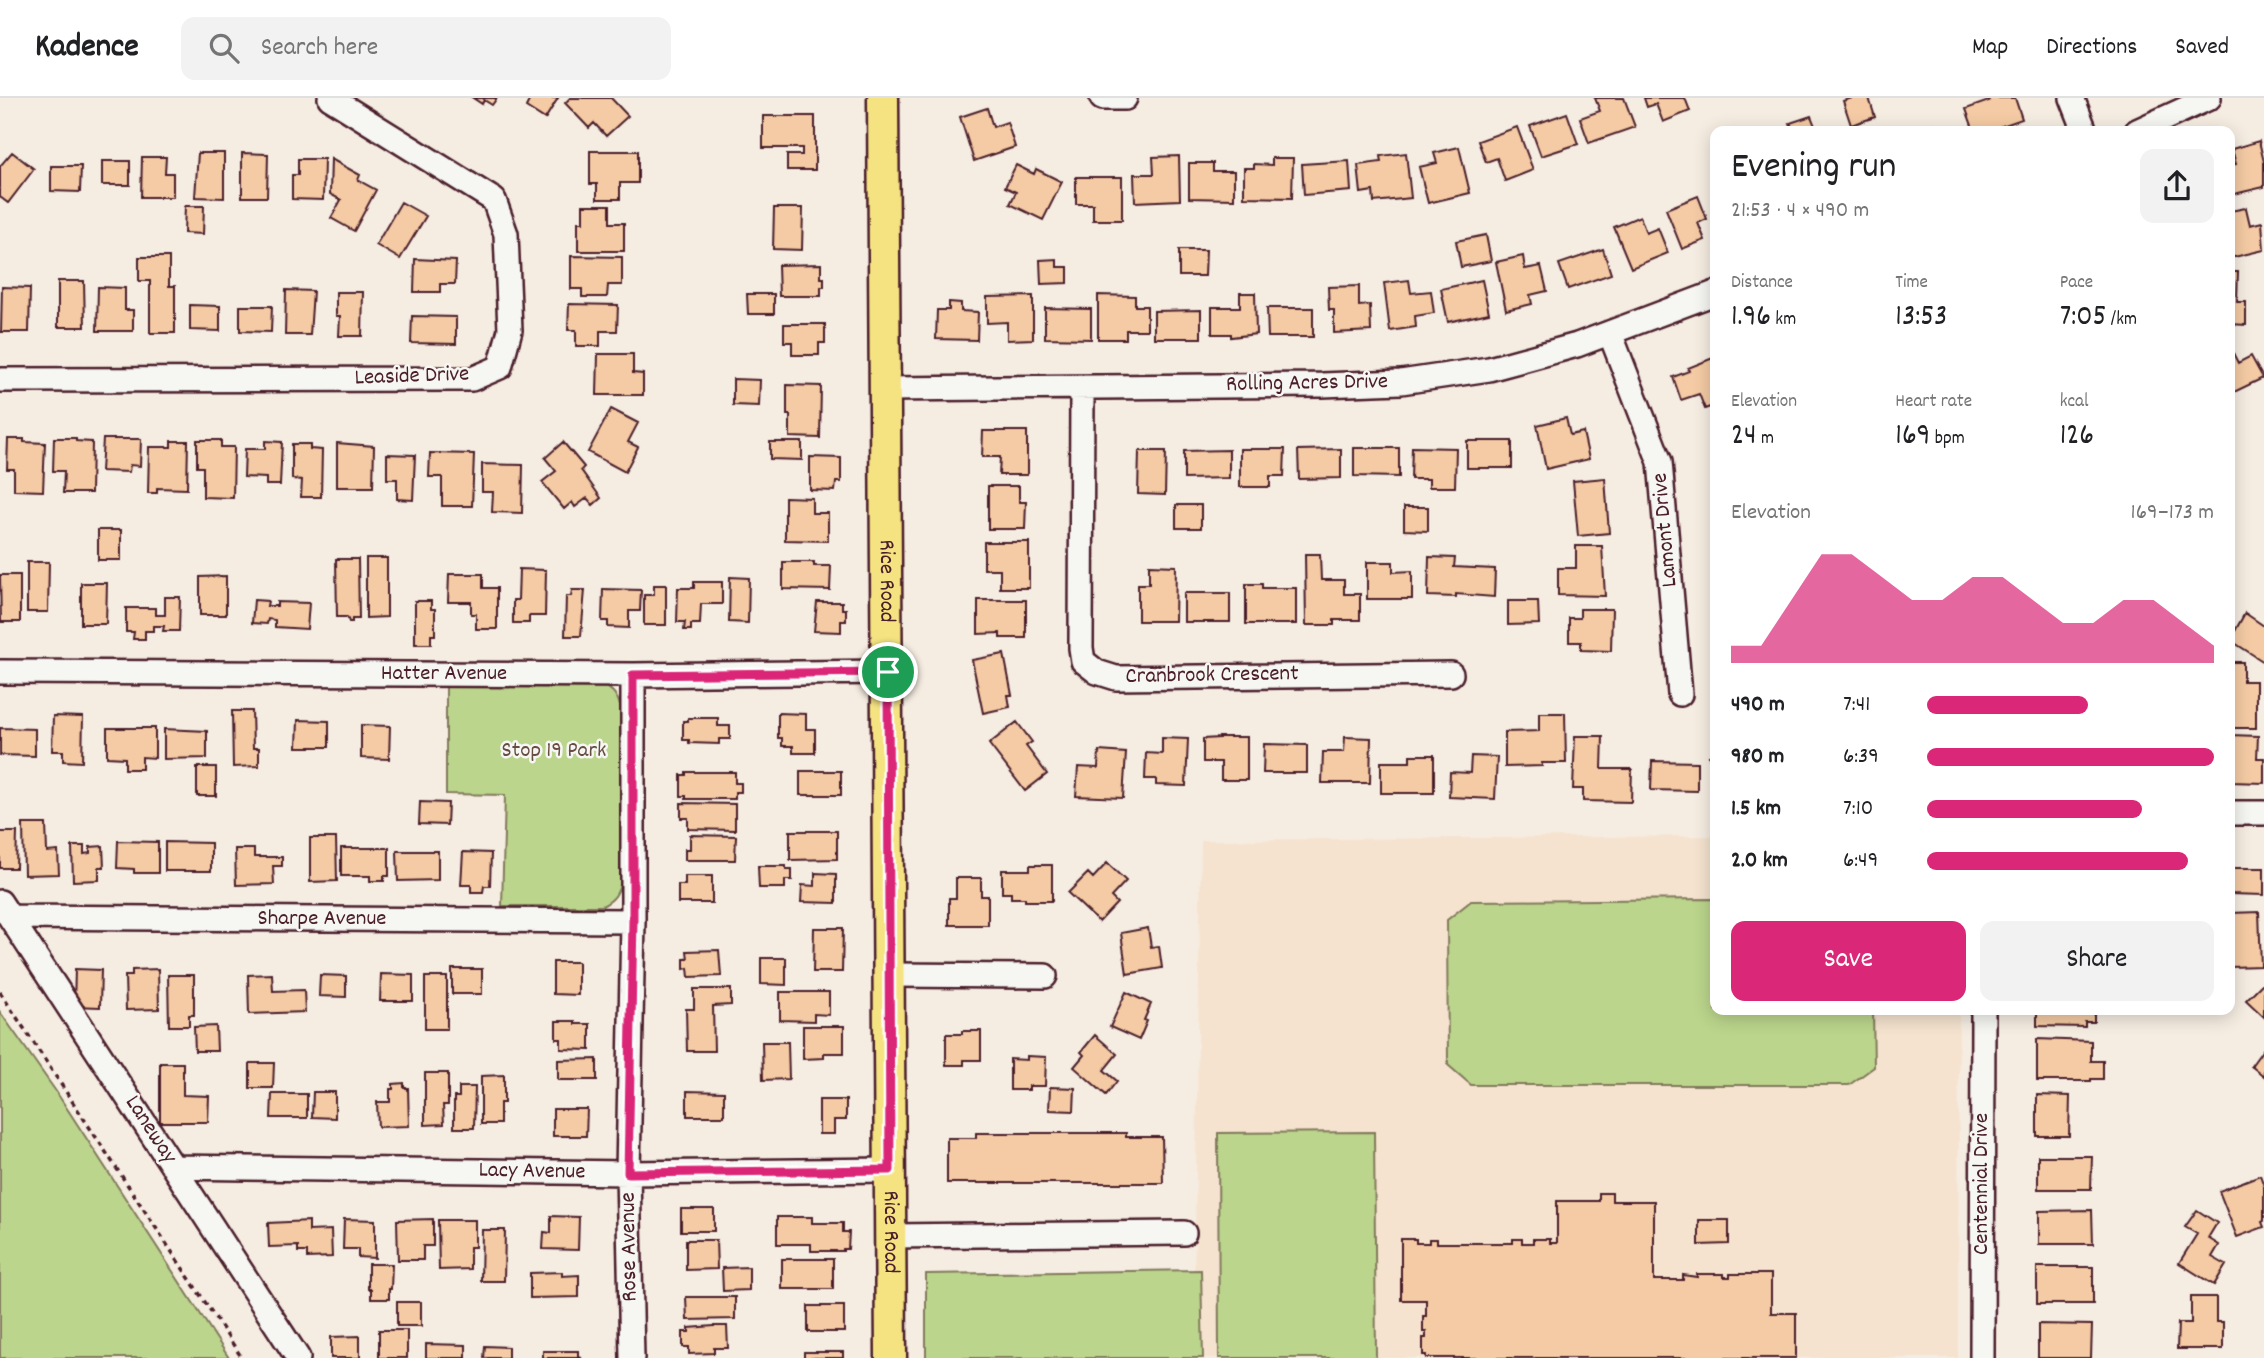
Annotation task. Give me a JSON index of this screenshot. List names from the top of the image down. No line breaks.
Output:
{"streets":{"main road":["Rice Road"],"street":["Leaside Drive","Rolling Acres Drive","Lamont Drive","Hatter Avenue","Cranbrook Crescent","Sharpe Avenue","Laneway","Lacy Avenue","Centennial Drive","Rose Avenue"]},"crossings":[["Rolling Acres Drive","Lamont Drive"],["Rolling Acres Drive","Rice Road"],["Rolling Acres Drive","Cranbrook Crescent"],["Rice Road","Hatter Avenue"],["Rice Road","Lacy Avenue"],["Hatter Avenue","Rose Avenue"],["Sharpe Avenue","Laneway"],["Sharpe Avenue","Rose Avenue"],["Laneway","Lacy Avenue"],["Lacy Avenue","Rose Avenue"]],"parks":["Stop 19 Park"],"page":{"header":"Kadence","search":"Search here","nav":["Map","Directions","Saved"],"heading":["Evening run","21:53 · 4 × 490 m"],"stats":[["Distance","1.96 km"],["Time","13:53"],["Pace","7:05 /km"],["Elevation","24 m"],["Heart rate","169 bpm"],["kcal","126"]],"chart":["Elevation","169–173 m"],"list":[{"name":"490 m","note":"7:41"},{"name":"980 m","note":"6:39"},{"name":"1.5 km","note":"7:10"},{"name":"2.0 km","note":"6:49"}],"buttons":["Save","Share"]}}
